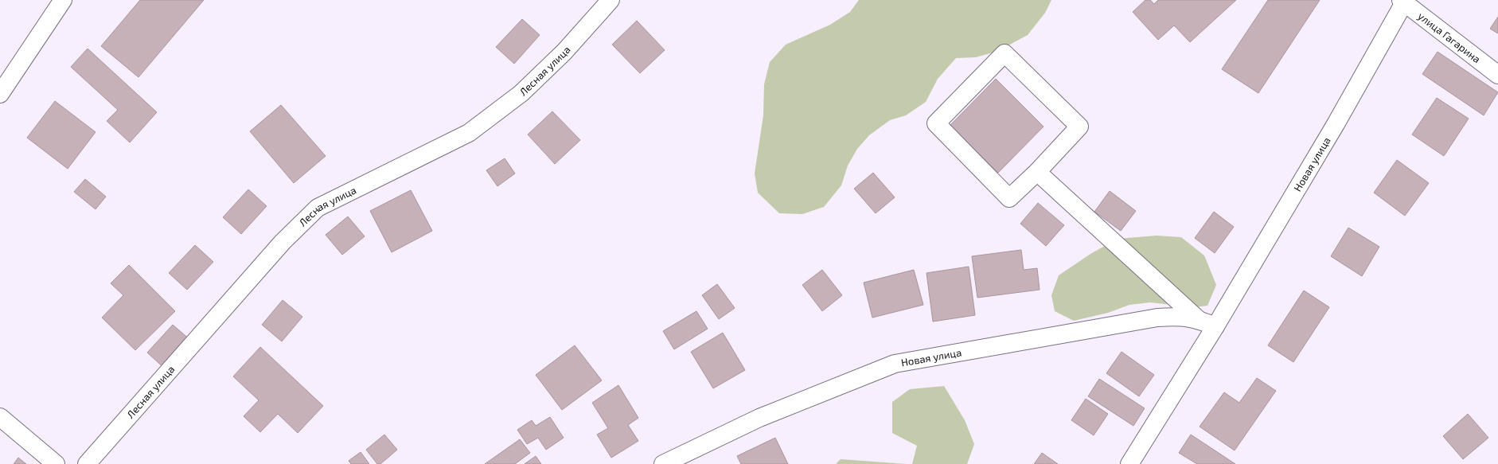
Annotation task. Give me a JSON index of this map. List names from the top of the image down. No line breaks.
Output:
{"streets":{"street":["улица Гагарина","Лесная улица","Новая улица"]},"crossings":[["улица Гагарина","Новая улица"]]}
